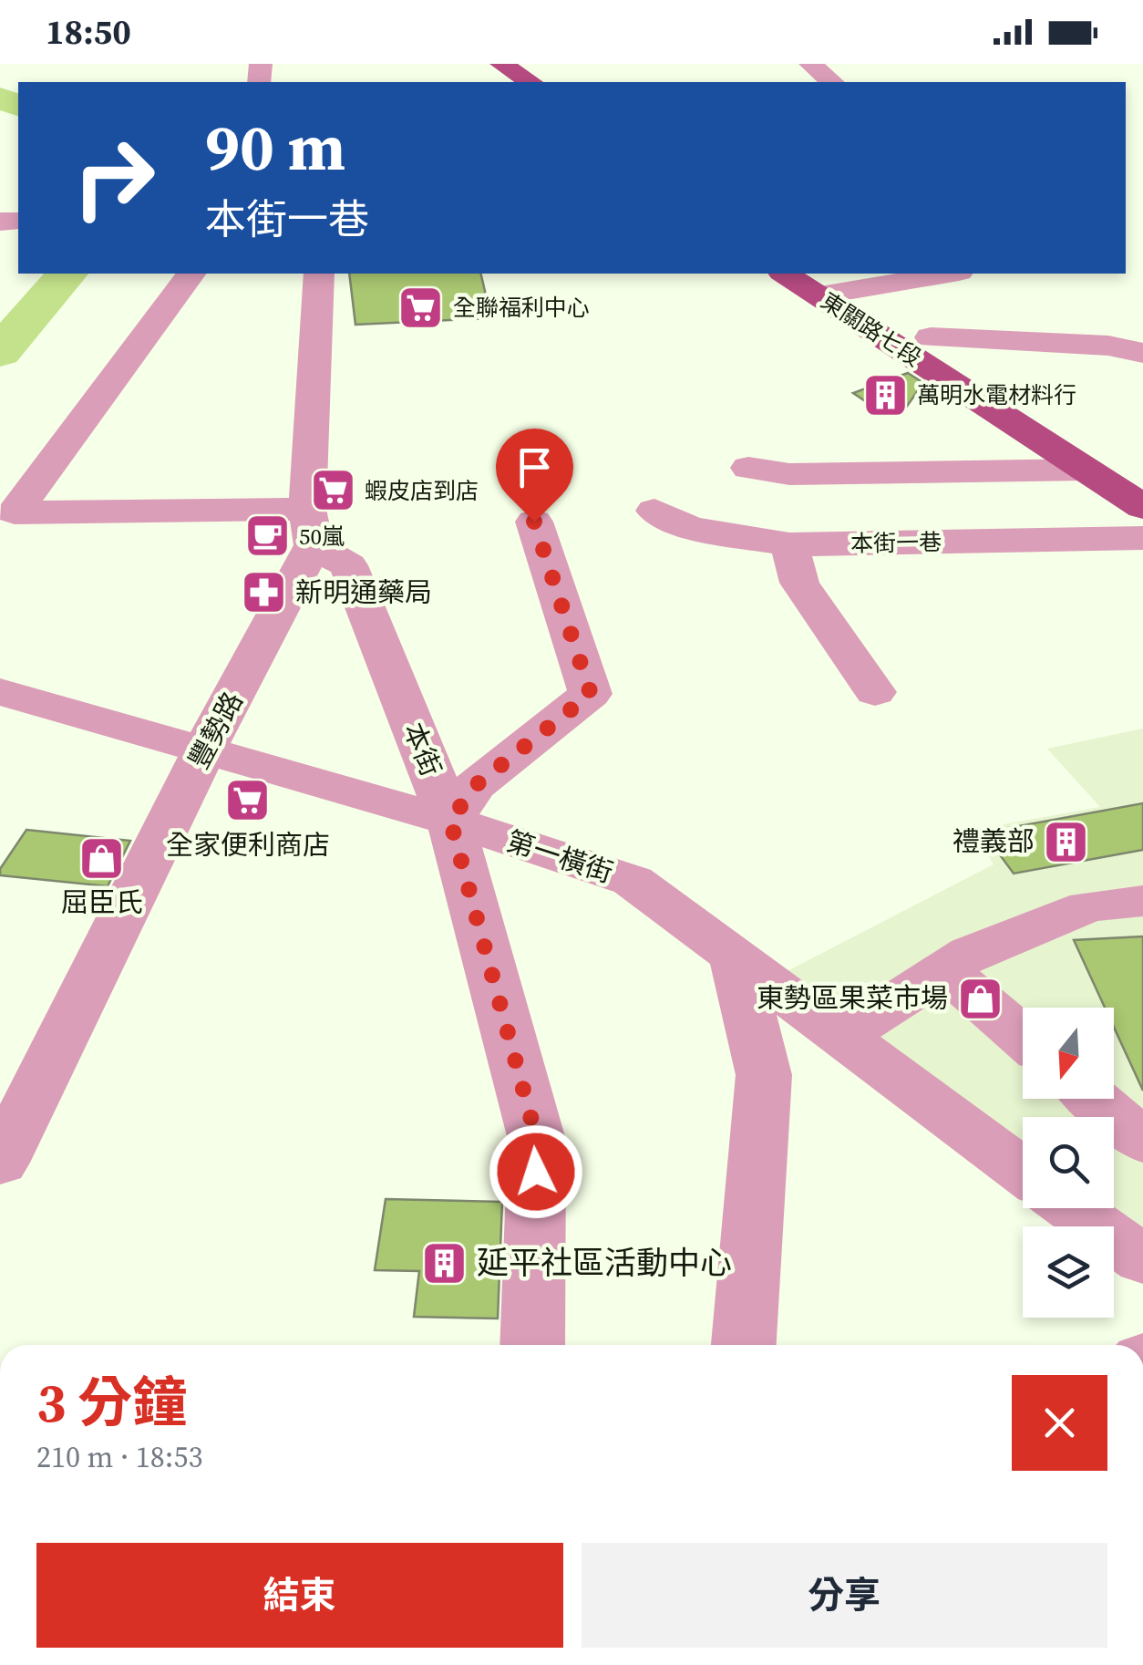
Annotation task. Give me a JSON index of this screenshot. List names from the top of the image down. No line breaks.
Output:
{"streets":{"main road":["東關路七段"],"street":["本街一巷","豐勢路","本街","第一橫街"]},"crossings":[["豐勢路","本街"],["豐勢路","第一橫街"],["本街","第一橫街"]],"places":{"supermarket":["全聯福利中心","蝦皮店到店","全家便利商店"],"building":["萬明水電材料行","禮義部","延平社區活動中心"],"cafe":["50嵐"],"pharmacy":["新明通藥局"],"shop":["屈臣氏","東勢區果菜市場"]},"north":"bottom","page":{"status":"18:50","turn":["90 m","本街一巷"],"heading":["3 分鐘","210 m · 18:53"],"buttons":["結束","分享"]}}
